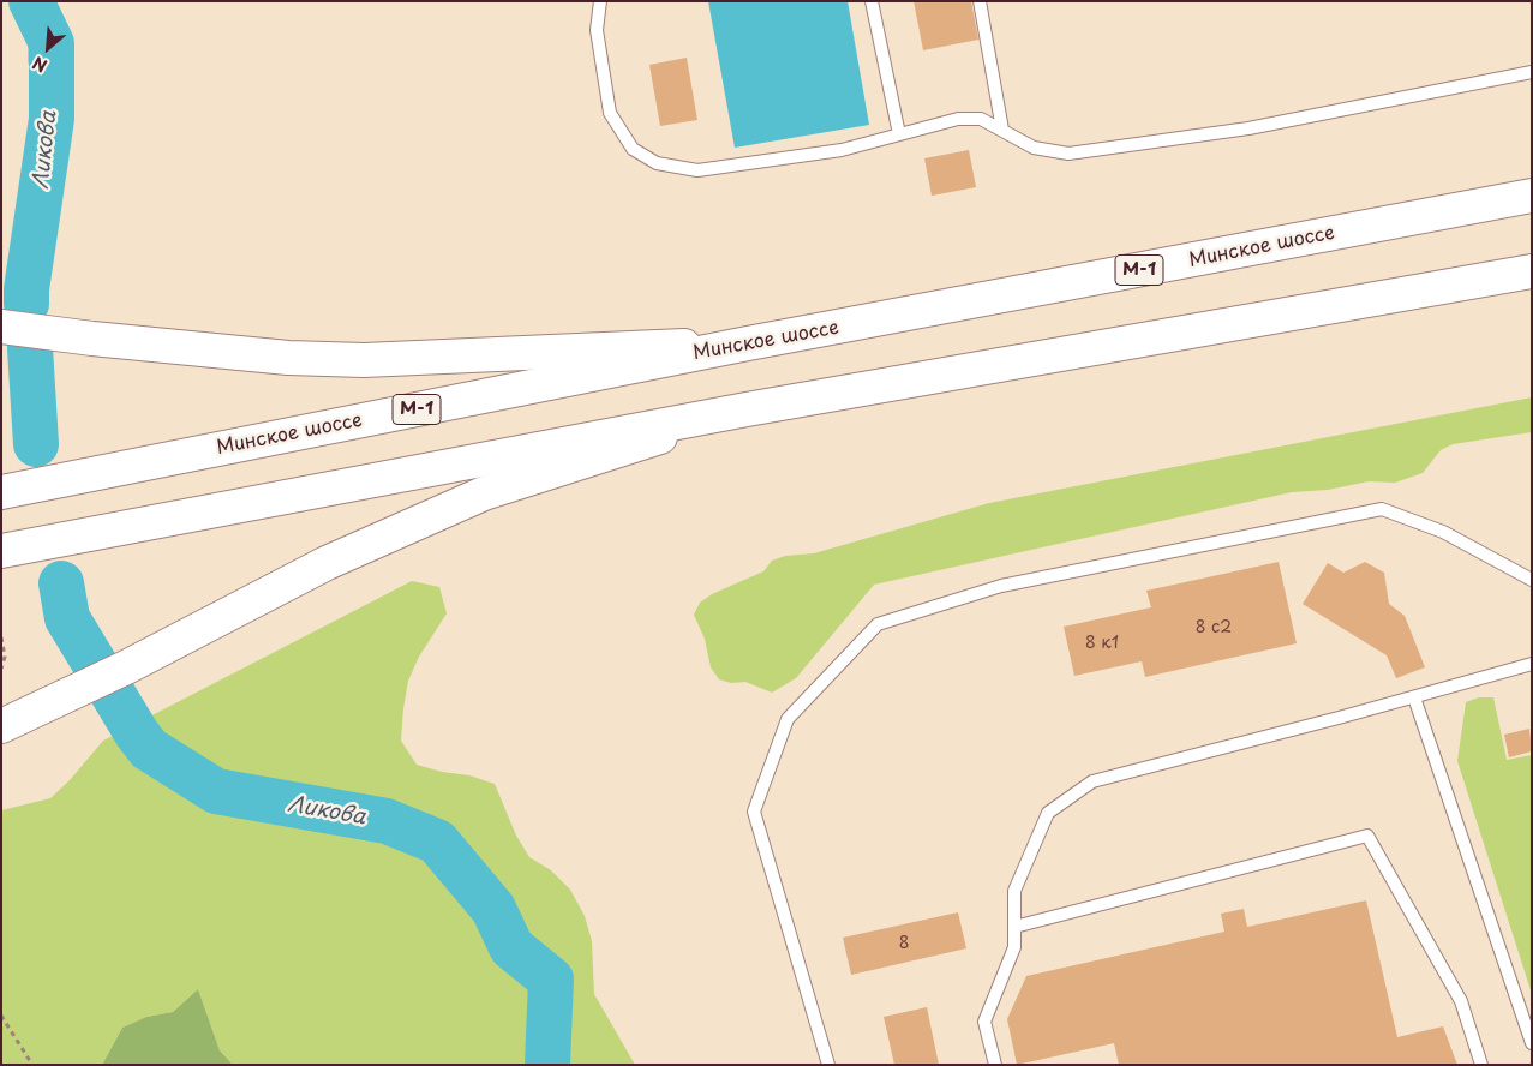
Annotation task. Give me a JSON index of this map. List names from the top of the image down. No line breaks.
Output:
{"streets":{"main road":["Минское шоссе","М-1"]},"water":["Ликова"],"house_numbers":["8 с2","8 к1","8"],"north":"bottom left"}
